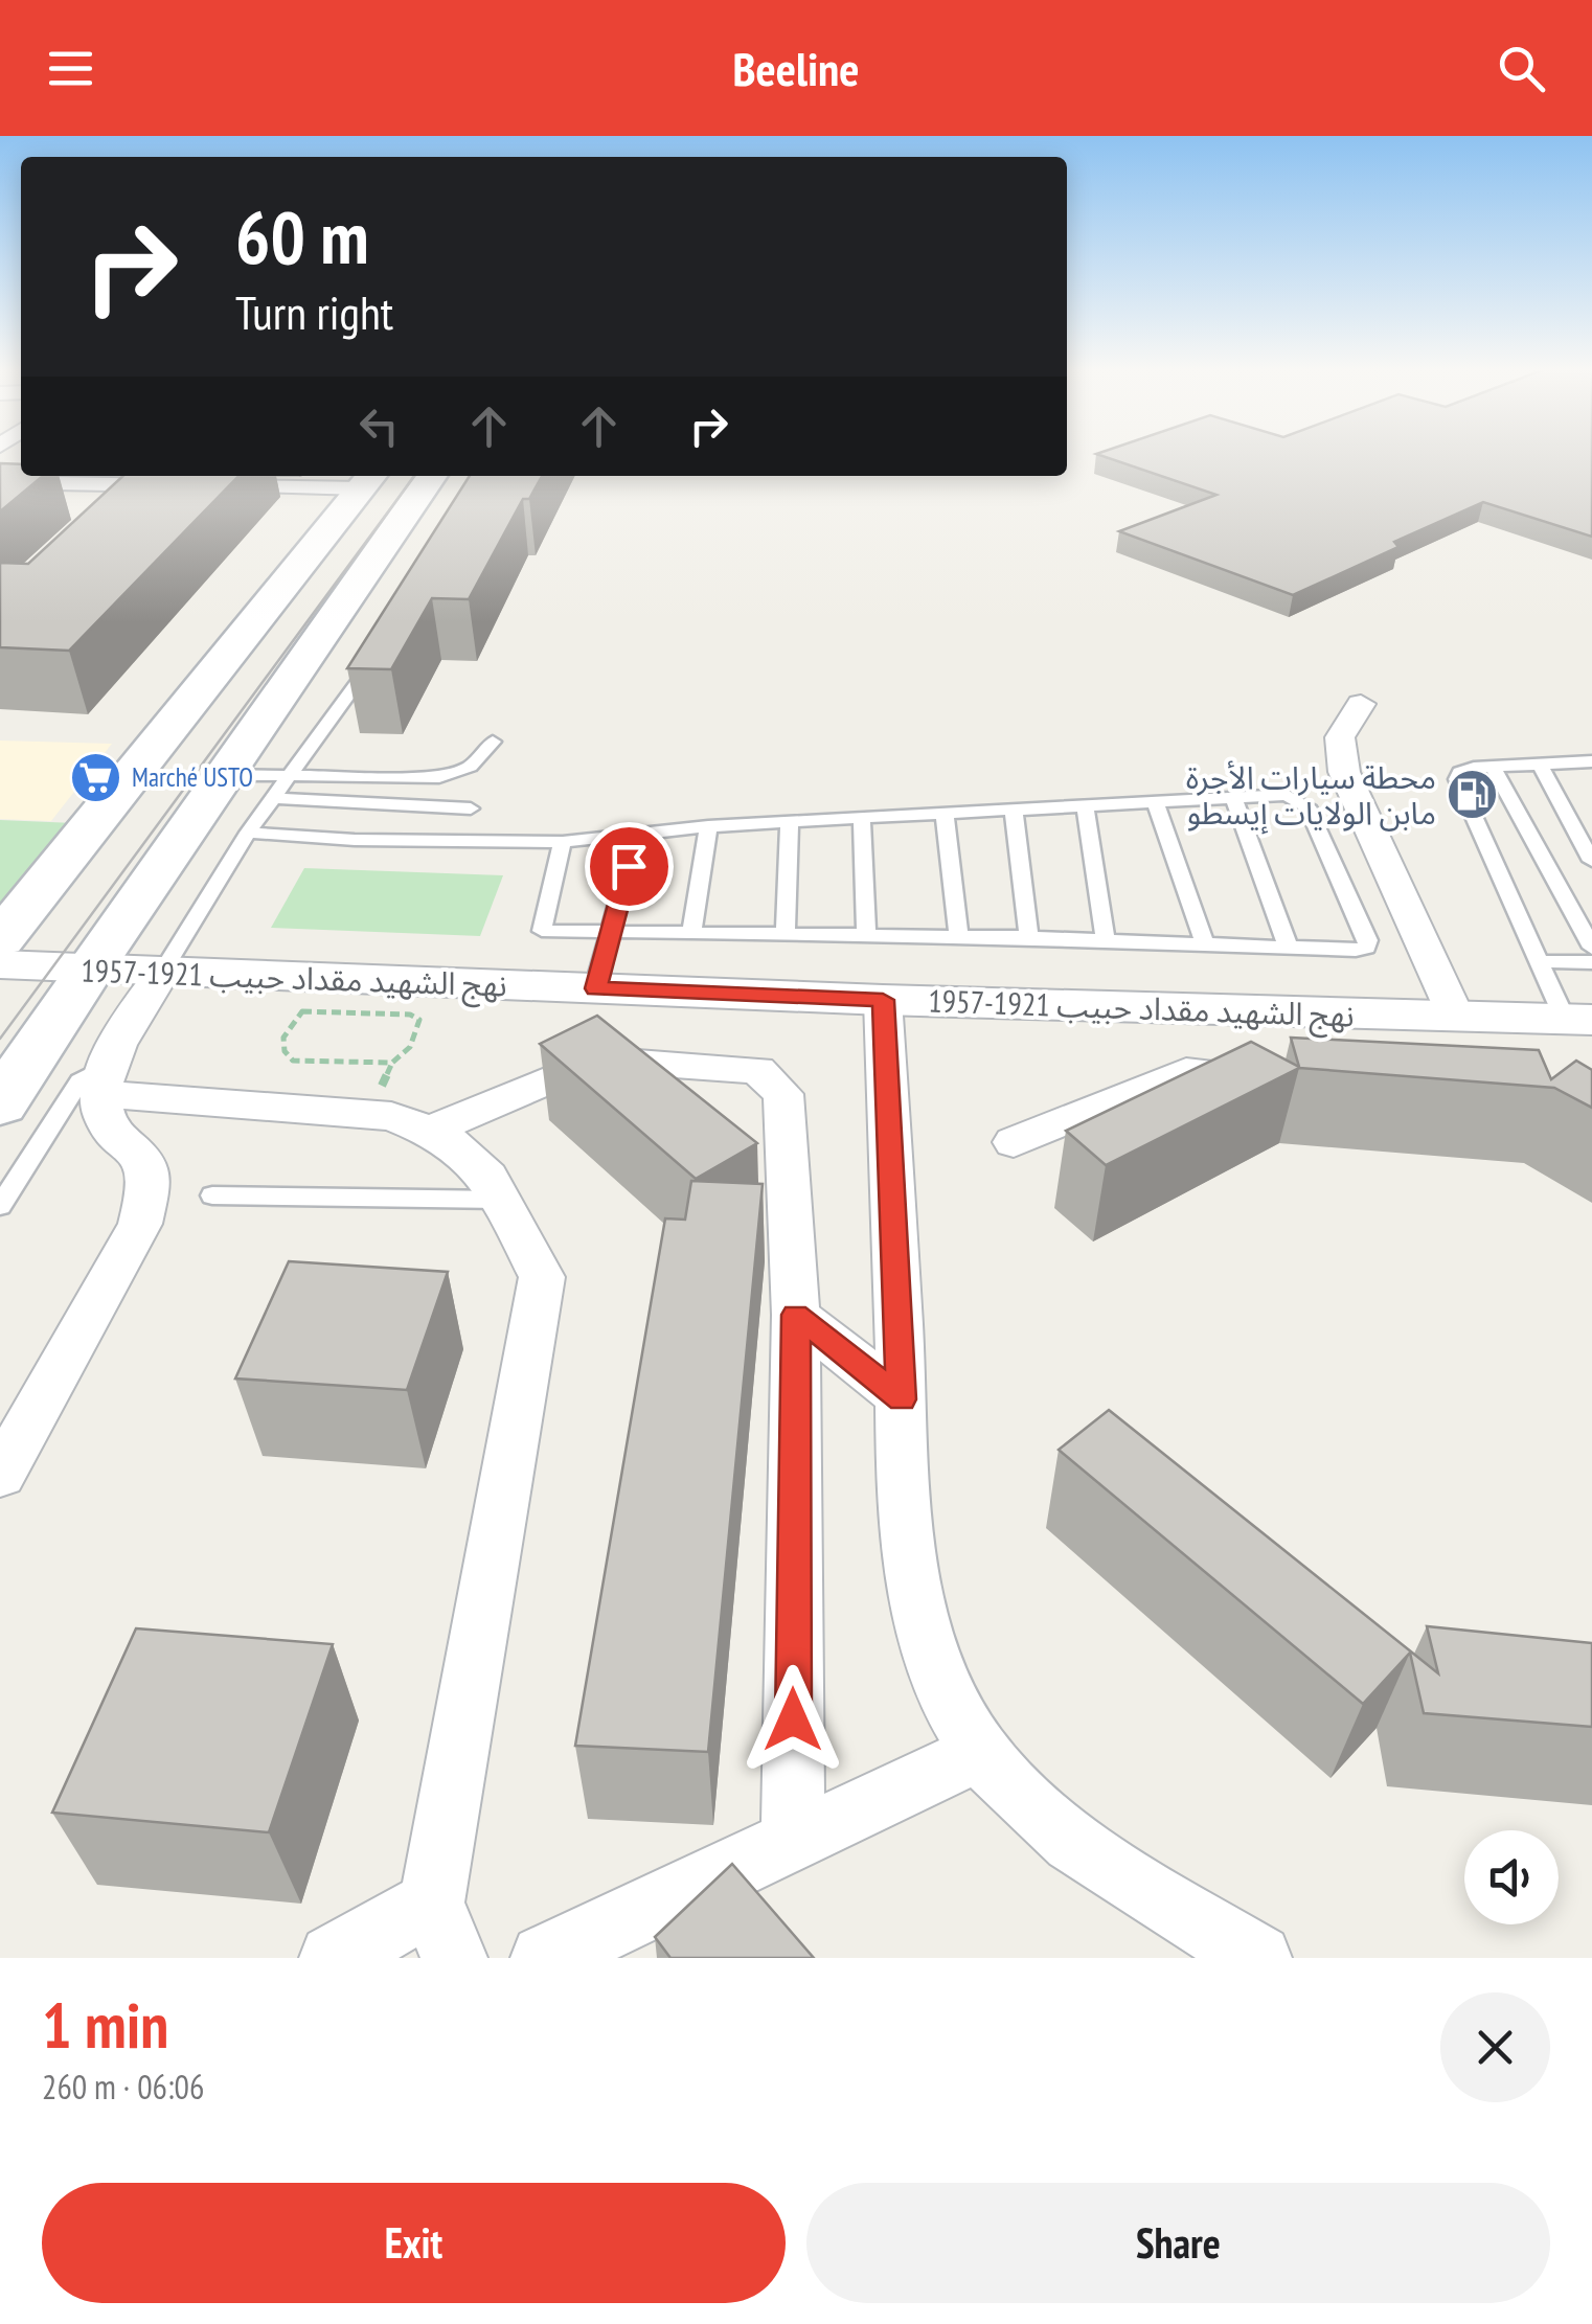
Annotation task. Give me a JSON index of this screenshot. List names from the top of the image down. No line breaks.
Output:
{"streets":{"street":["نهج الشهيد مقداد حبيب 1921-1957"]},"places":{"supermarket":["Marché USTO"],"fuel station":["محطة سيارات الأجرة مابن الولايات إيسطو"]},"page":{"header":"Beeline","turn":["60 m","Turn right"],"heading":["1 min","260 m · 06:06"],"buttons":["Exit","Share"]}}
